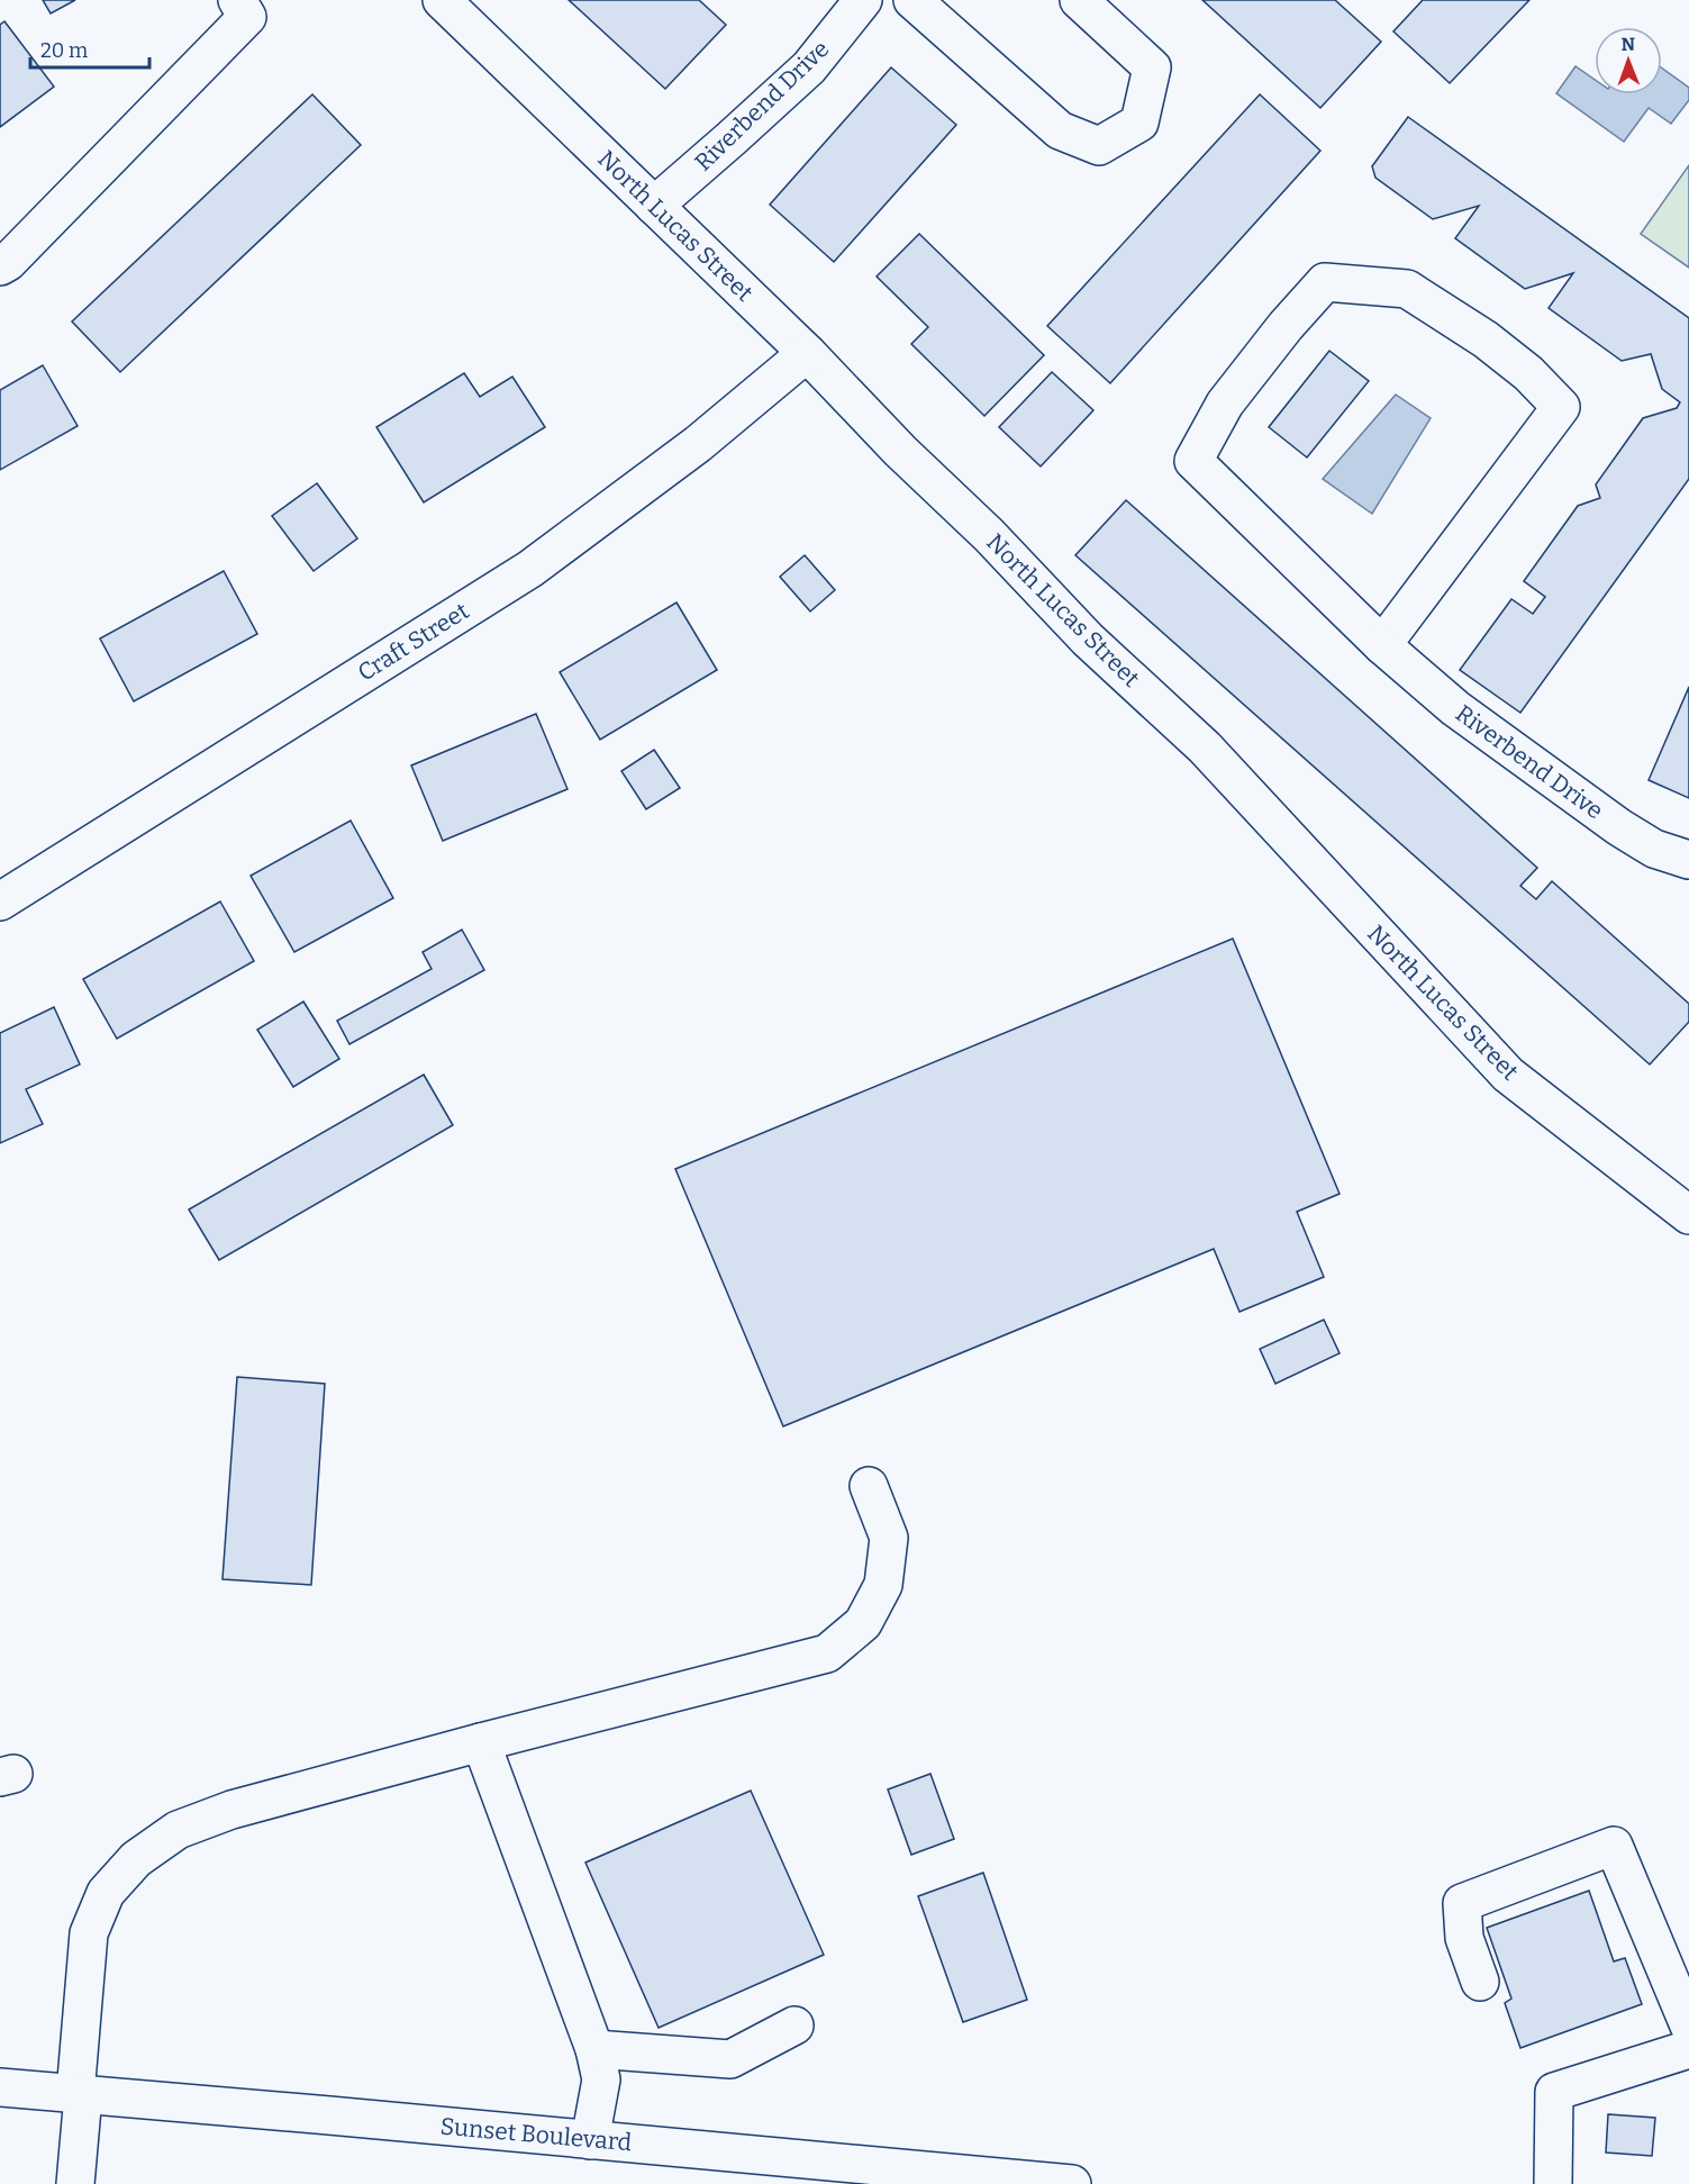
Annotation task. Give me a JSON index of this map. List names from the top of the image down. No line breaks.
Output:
{"streets":{"street":["Riverbend Drive","North Lucas Street","Craft Street","Sunset Boulevard"]},"crossings":[["Riverbend Drive","North Lucas Street"],["North Lucas Street","Craft Street"]],"scale_bar":"20 m","north":"top"}
